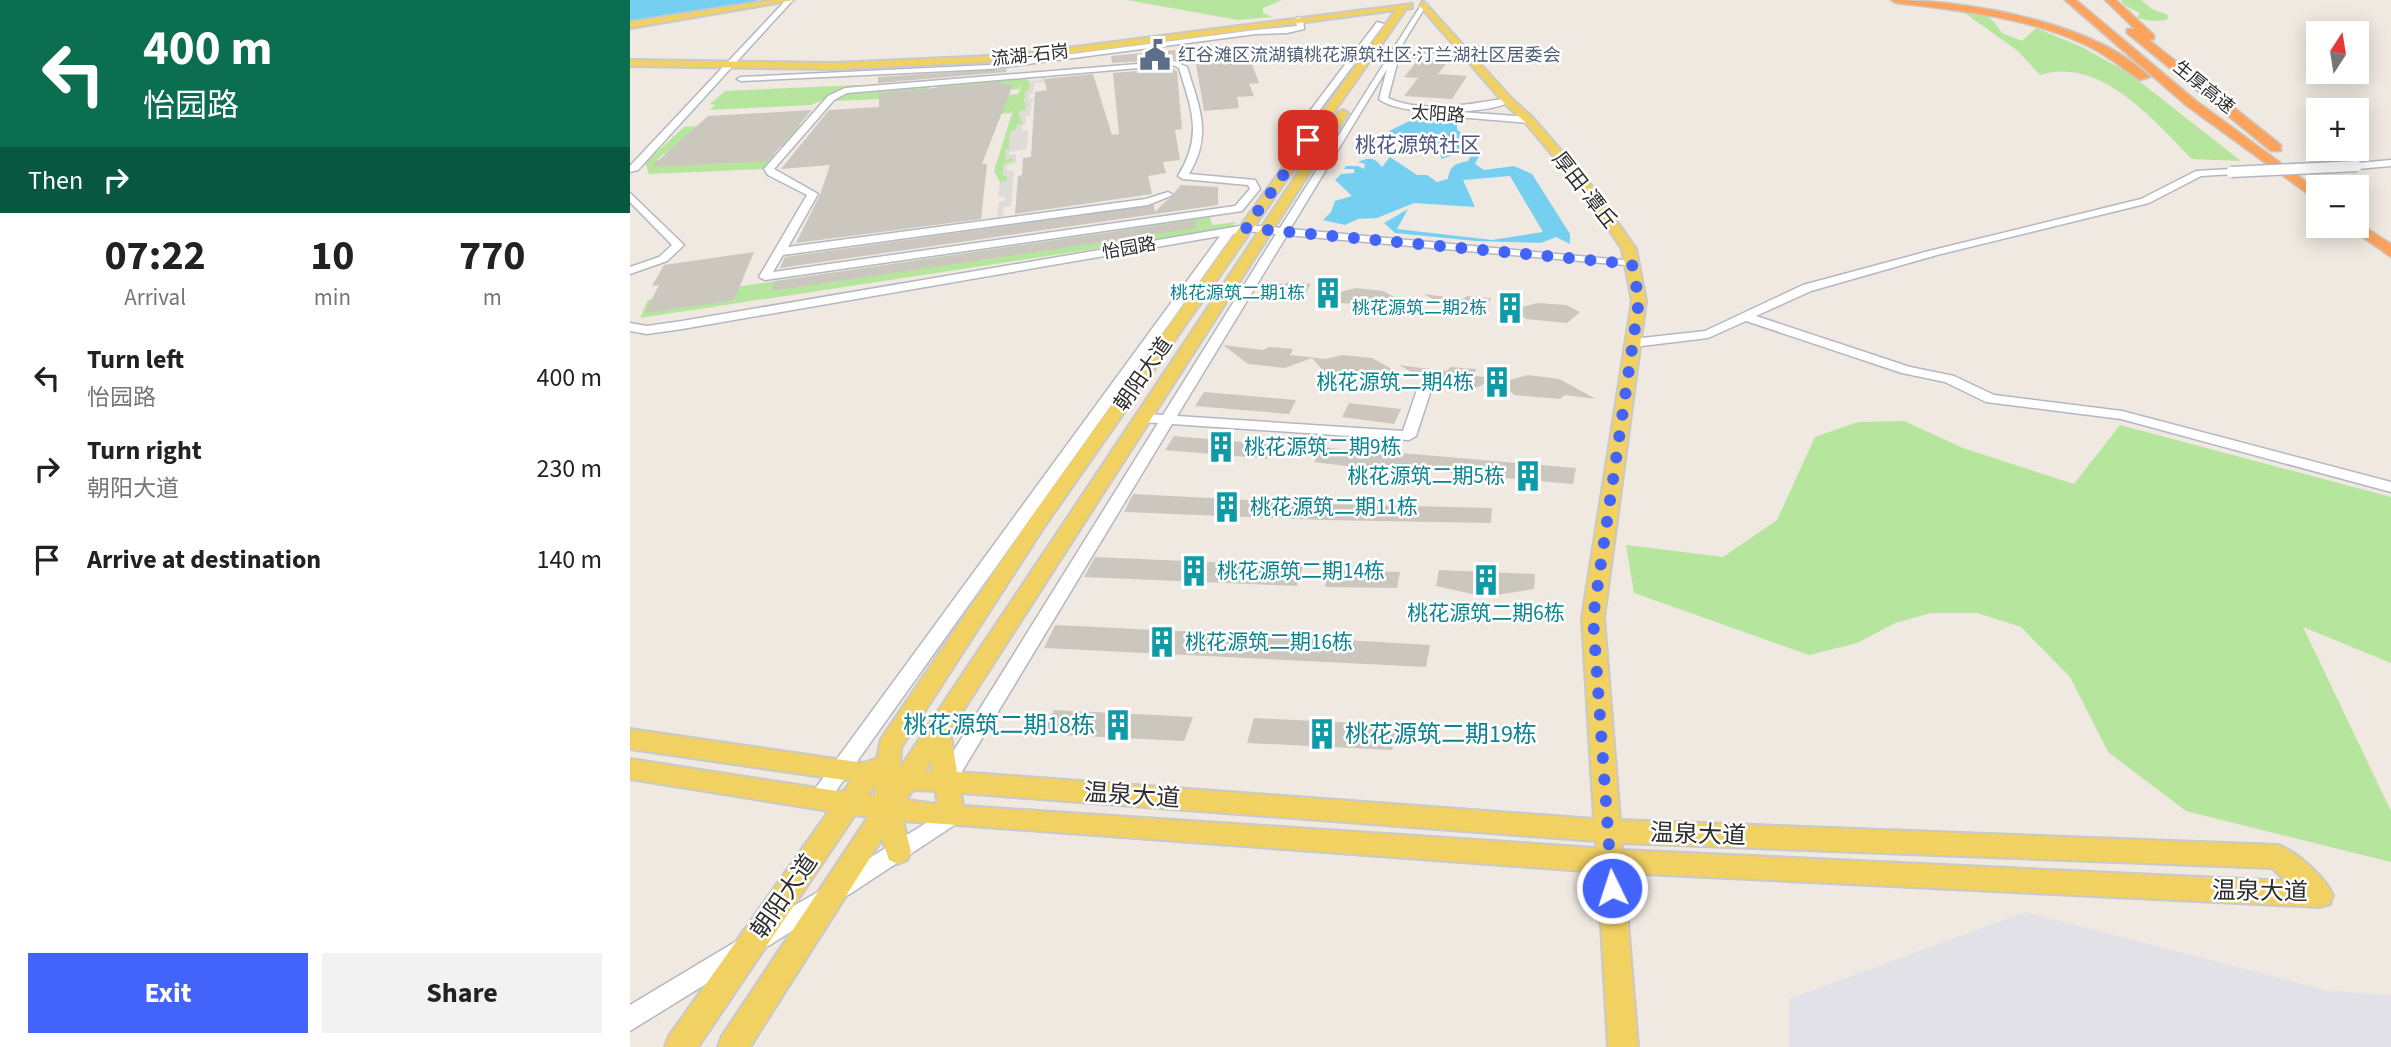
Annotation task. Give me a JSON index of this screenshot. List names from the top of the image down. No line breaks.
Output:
{"streets":{"highway":["生厚高速"],"main road":["流湖-石岗","厚田-潭丘","朝阳大道","温泉大道"],"street":["太阳路","怡园路"]},"crossings":[["流湖-石岗","厚田-潭丘"],["流湖-石岗","朝阳大道"],["太阳路","厚田-潭丘"],["厚田-潭丘","怡园路"],["厚田-潭丘","朝阳大道"],["厚田-潭丘","温泉大道"],["怡园路","朝阳大道"],["朝阳大道","温泉大道"]],"districts":["桃花源筑社区"],"places":{"public building":["红谷滩区流湖镇桃花源筑社区·汀兰湖社区居委会"],"building":["桃花源筑二期1栋","桃花源筑二期2栋","桃花源筑二期4栋","桃花源筑二期9栋","桃花源筑二期5栋","桃花源筑二期11栋","桃花源筑二期14栋","桃花源筑二期6栋","桃花源筑二期16栋","桃花源筑二期18栋","桃花源筑二期19栋"]},"north":"top","page":{"turn":["400 m","怡园路"],"map_buttons":["+","−"],"then":"Then","eta":["07:22","Arrival","10","min","770","m"],"list":[{"name":"Turn left","note":"怡园路","value":"400 m"},{"name":"Turn right","note":"朝阳大道","value":"230 m"},{"name":"Arrive at destination","value":"140 m"}],"buttons":["Exit","Share"]}}
